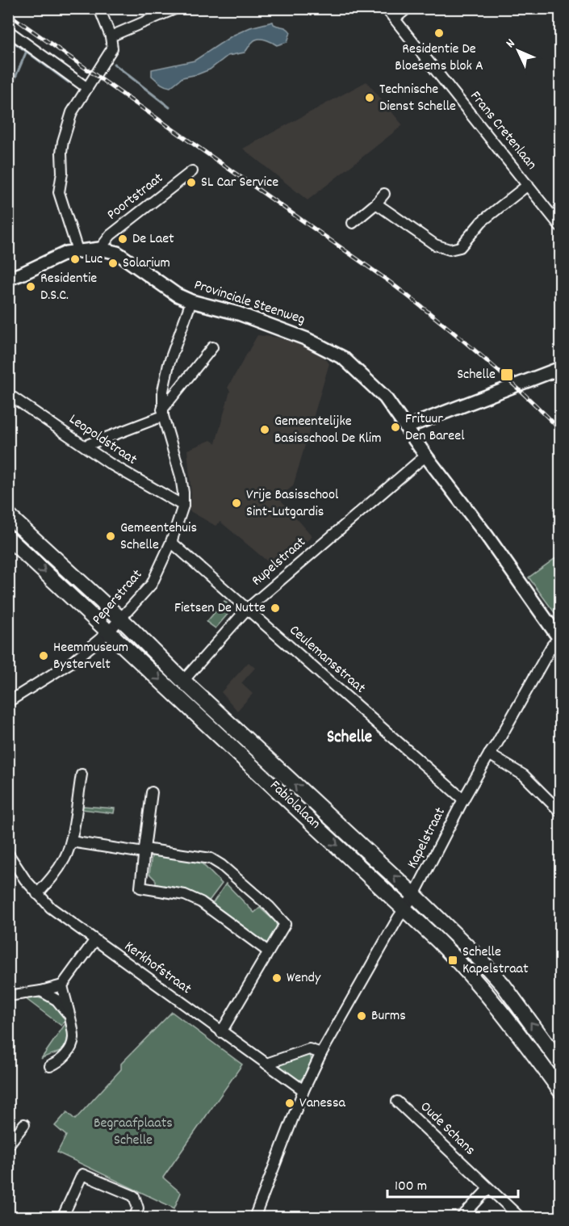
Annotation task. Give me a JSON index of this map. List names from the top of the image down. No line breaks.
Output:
{"streets":{"main road":["Fabiolalaan"],"street":["Frans Cretenlaan","Poortstraat","Provinciale Steenweg","Leopoldstraat","Rupelstraat","Peperstraat","Ceulemansstraat","Kapelstraat","Kerkhofstraat","Oude Schans"]},"crossings":[["Poortstraat","Provinciale Steenweg"],["Provinciale Steenweg","Rupelstraat"],["Provinciale Steenweg","Peperstraat"],["Provinciale Steenweg","Kapelstraat"],["Leopoldstraat","Peperstraat"],["Rupelstraat","Ceulemansstraat"],["Rupelstraat","Fabiolalaan"],["Peperstraat","Ceulemansstraat"],["Peperstraat","Fabiolalaan"],["Ceulemansstraat","Kapelstraat"],["Fabiolalaan","Kapelstraat"],["Kapelstraat","Kerkhofstraat"]],"districts":["Schelle"],"parks":["Begraafplaats Schelle"],"places":{"other":["Residentie De Bloesems blok A","Technische Dienst Schelle","SL Car Service","De Laet","Luc","Solarium","Residentie D.S.C.","Frituur Den Bareel","Gemeentelijke Basisschool De Klim","Vrije Basisschool Sint-Lutgardis","Gemeentehuis Schelle","Fietsen De Nutte","Heemmuseum Bystervelt","Wendy","Burms","Vanessa"],"transit":["Schelle","Schelle Kapelstraat"]},"scale_bar":"100 m","north":"top left"}
